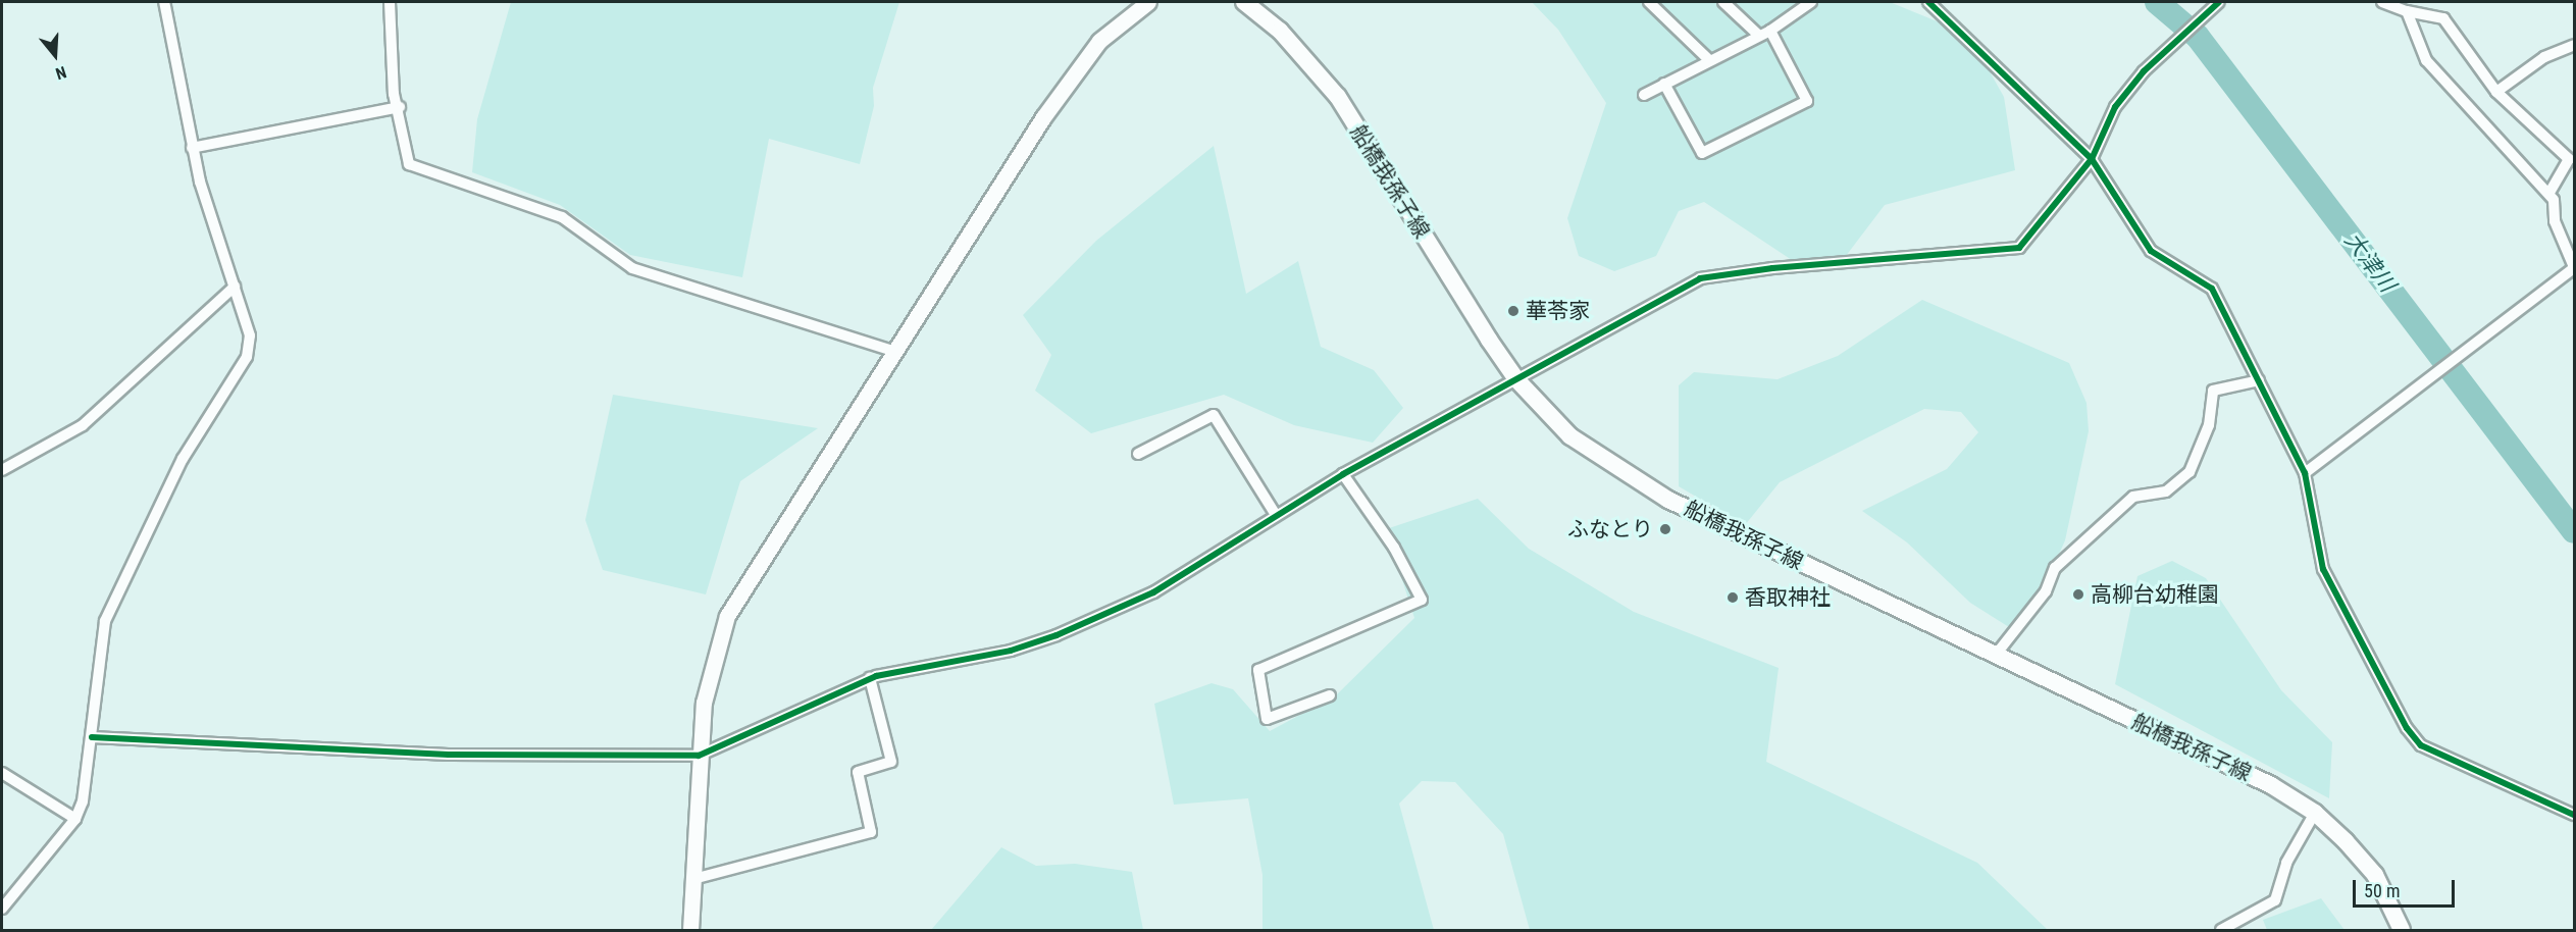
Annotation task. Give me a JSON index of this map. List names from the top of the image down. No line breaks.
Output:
{"streets":{"main road":["船橋我孫子線"]},"water":["大津川"],"places":["華苓家","ふなとり","高柳台幼稚園","香取神社"],"scale_bar":"50 m","north":"bottom"}
